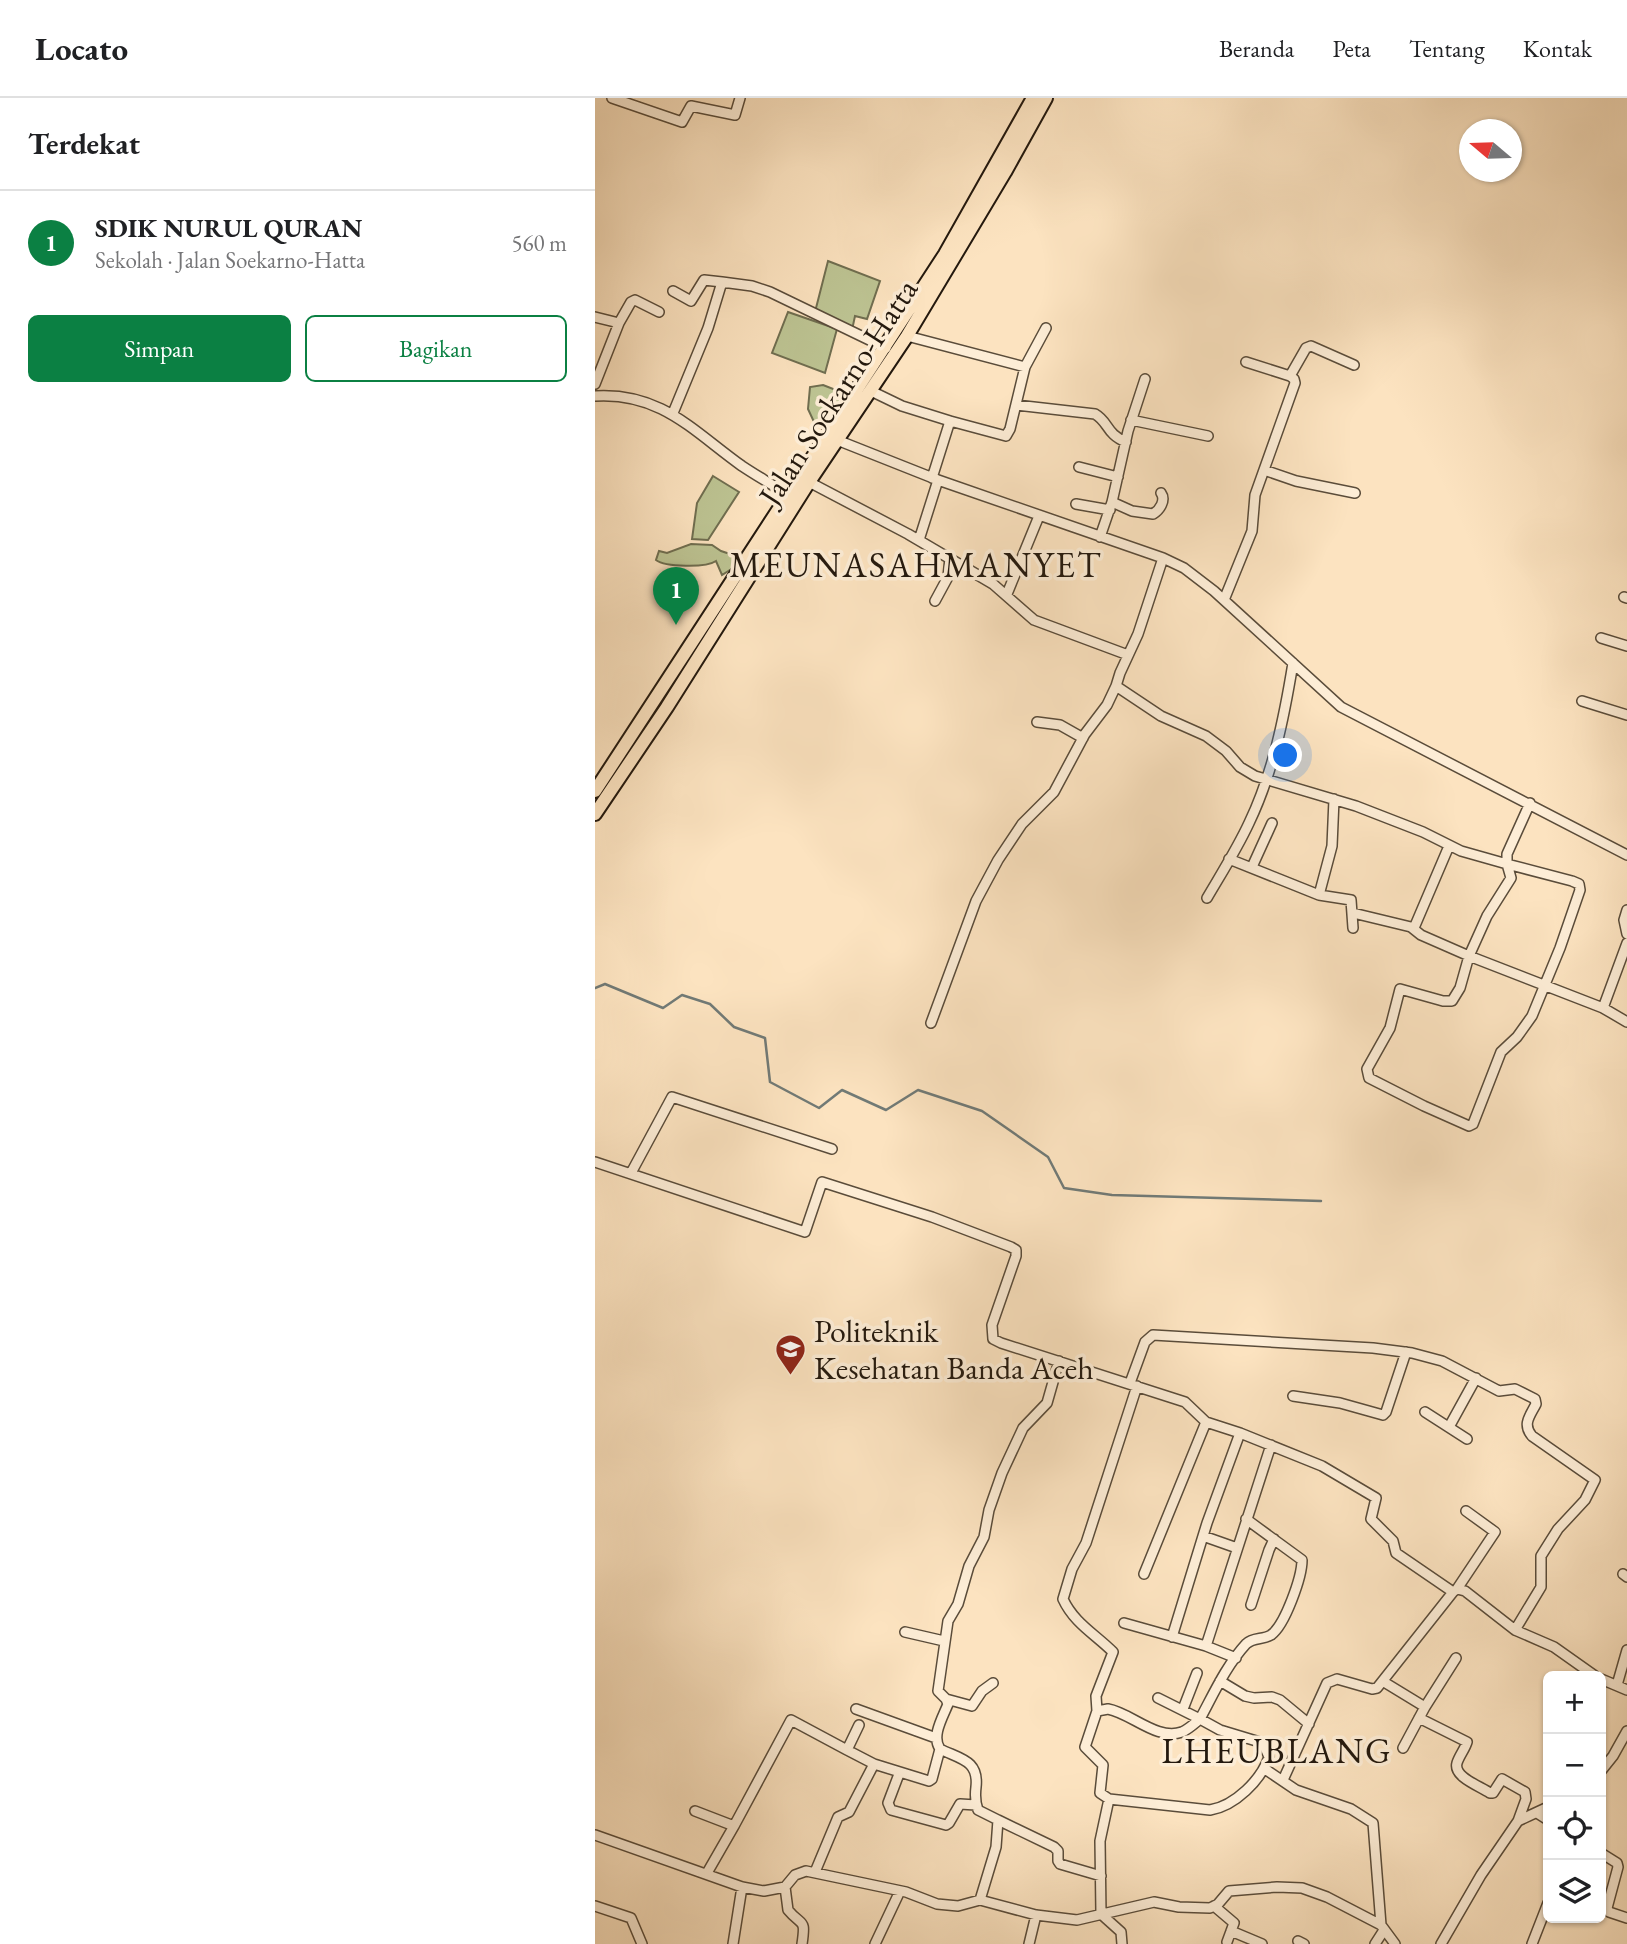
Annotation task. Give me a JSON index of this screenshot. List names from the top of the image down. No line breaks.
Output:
{"streets":{"highway":["Jalan Soekarno-Hatta"]},"districts":["MEUNASAHMANYET","LHEUBLANG"],"places":{"school or university":["Politeknik Kesehatan Banda Aceh"]},"north":"left","page":{"header":"Locato","nav":["Beranda","Peta","Tentang","Kontak"],"heading":"Terdekat","list":[{"mark":"1","name":"SDIK NURUL QURAN","note":"Sekolah · Jalan Soekarno-Hatta","value":"560 m"}],"buttons":["Simpan","Bagikan"],"pins":"1","map_buttons":["+","−"]}}
